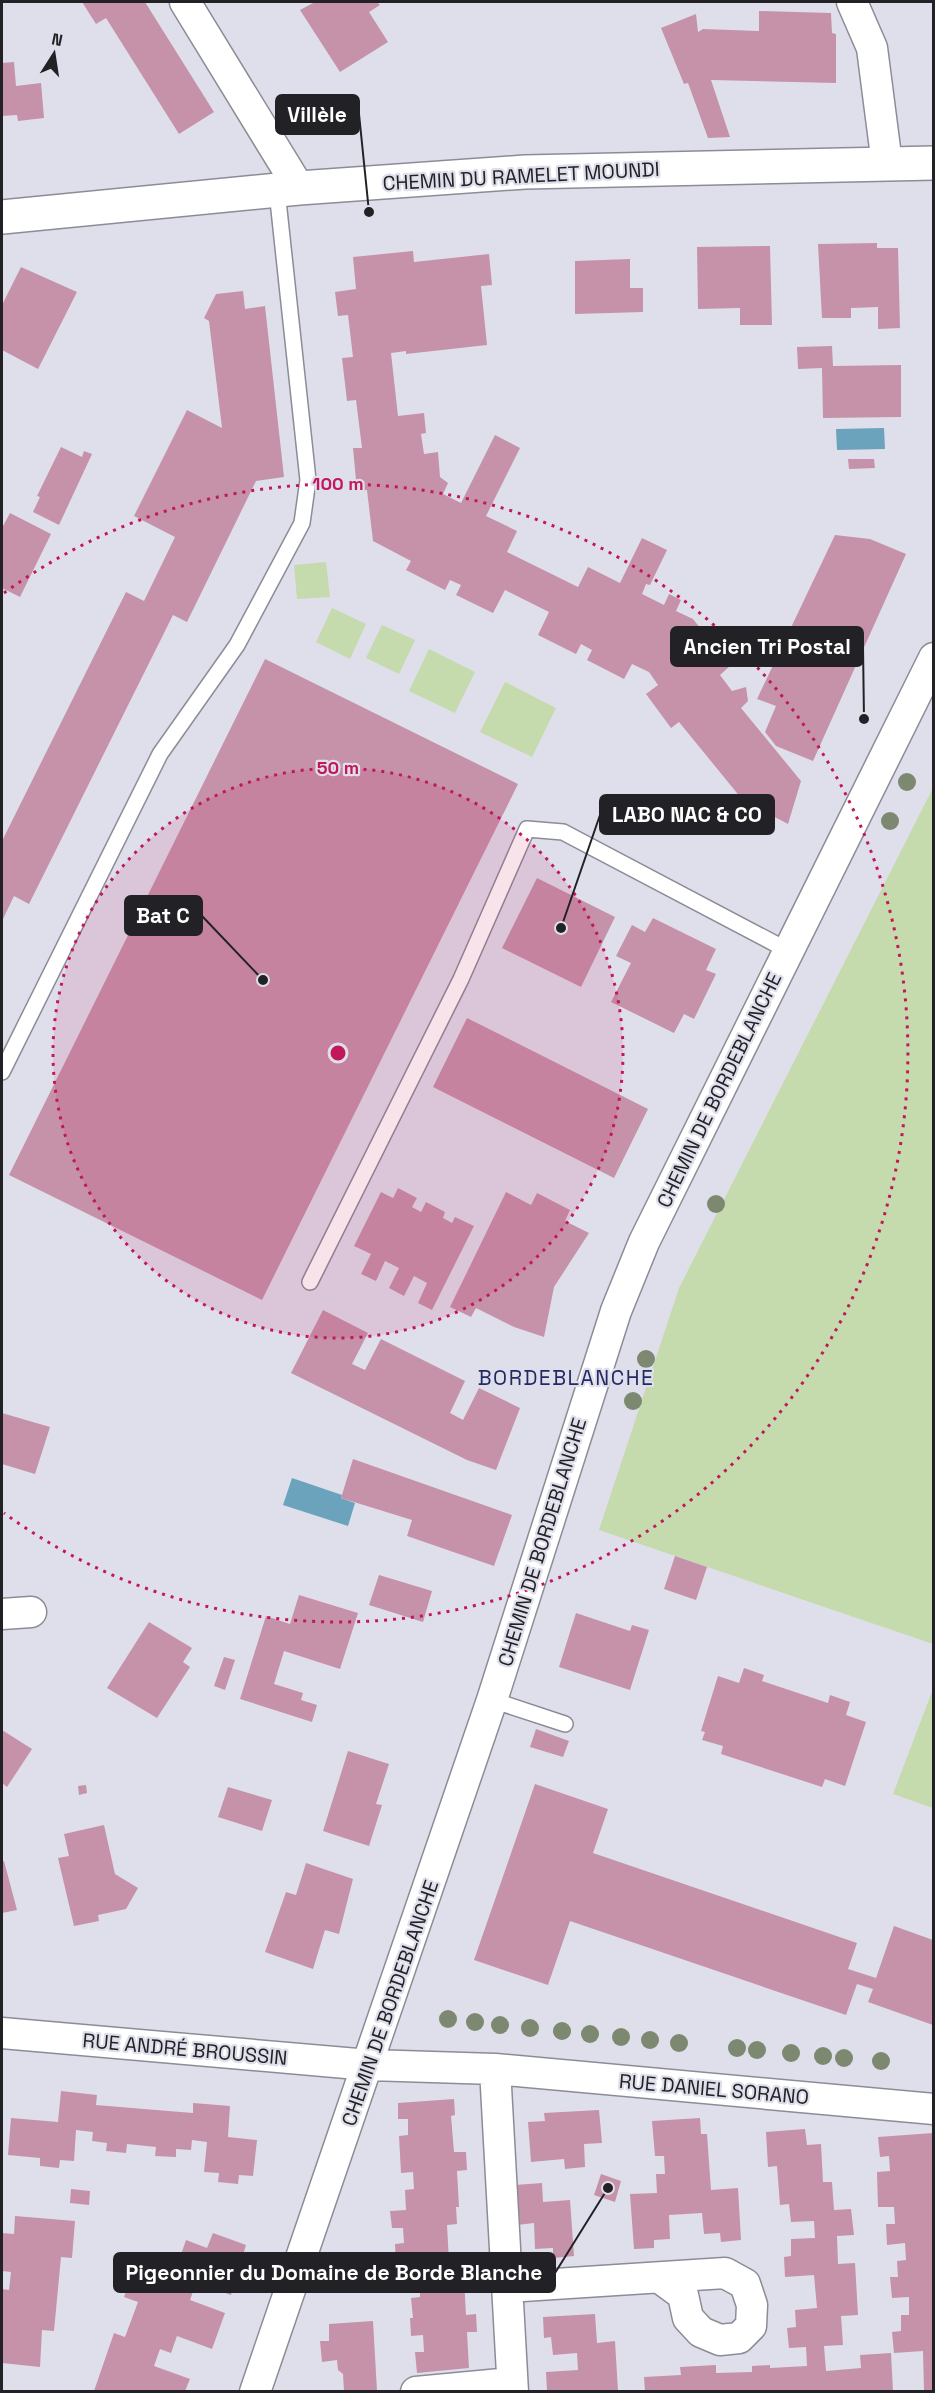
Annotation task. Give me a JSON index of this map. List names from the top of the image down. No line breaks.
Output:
{"streets":{"main road":["CHEMIN DU RAMELET MOUNDI"],"street":["CHEMIN DE BORDEBLANCHE","RUE ANDRÉ BROUSSIN","RUE DANIEL SORANO"]},"crossings":[["CHEMIN DE BORDEBLANCHE","RUE ANDRÉ BROUSSIN"],["CHEMIN DE BORDEBLANCHE","RUE DANIEL SORANO"],["RUE ANDRÉ BROUSSIN","RUE DANIEL SORANO"]],"districts":["BORDEBLANCHE"],"places":["Villèle","Ancien Tri Postal","LABO NAC & CO","Bat C","Pigeonnier du Domaine de Borde Blanche"],"north":"top","rings":["100 m","50 m"]}
